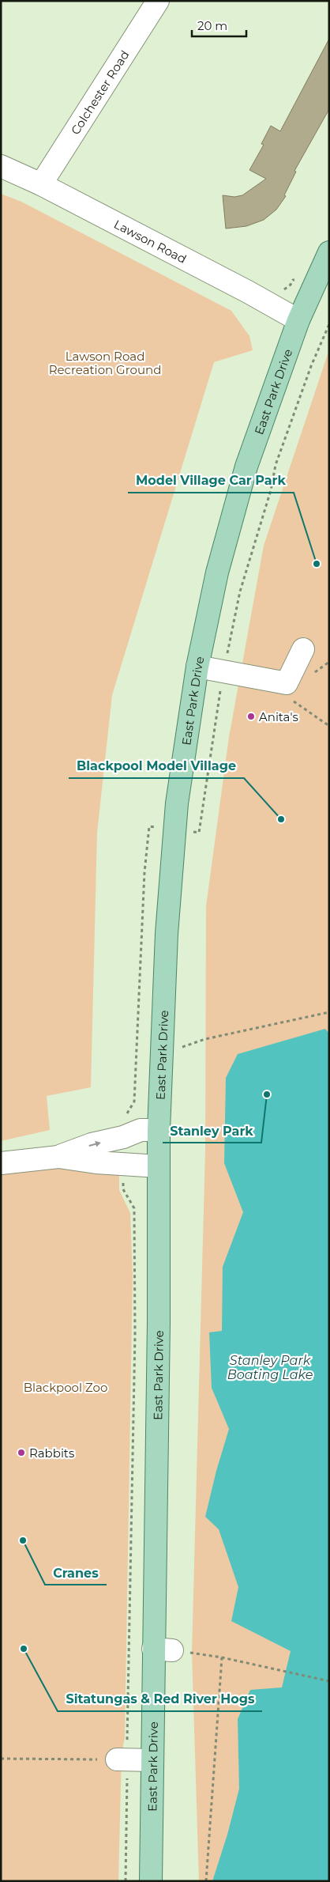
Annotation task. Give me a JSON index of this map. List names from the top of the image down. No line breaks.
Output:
{"streets":{"main road":["East Park Drive"],"street":["Colchester Road","Lawson Road"]},"crossings":[["Colchester Road","Lawson Road"],["Lawson Road","East Park Drive"]],"water":["Stanley Park Boating Lake"],"parks":["Lawson Road Recreation Ground","Blackpool Zoo"],"places":["Model Village Car Park","Anita's","Blackpool Model Village","Stanley Park","Rabbits","Cranes","Sitatungas & Red River Hogs"],"scale_bar":"20 m"}
